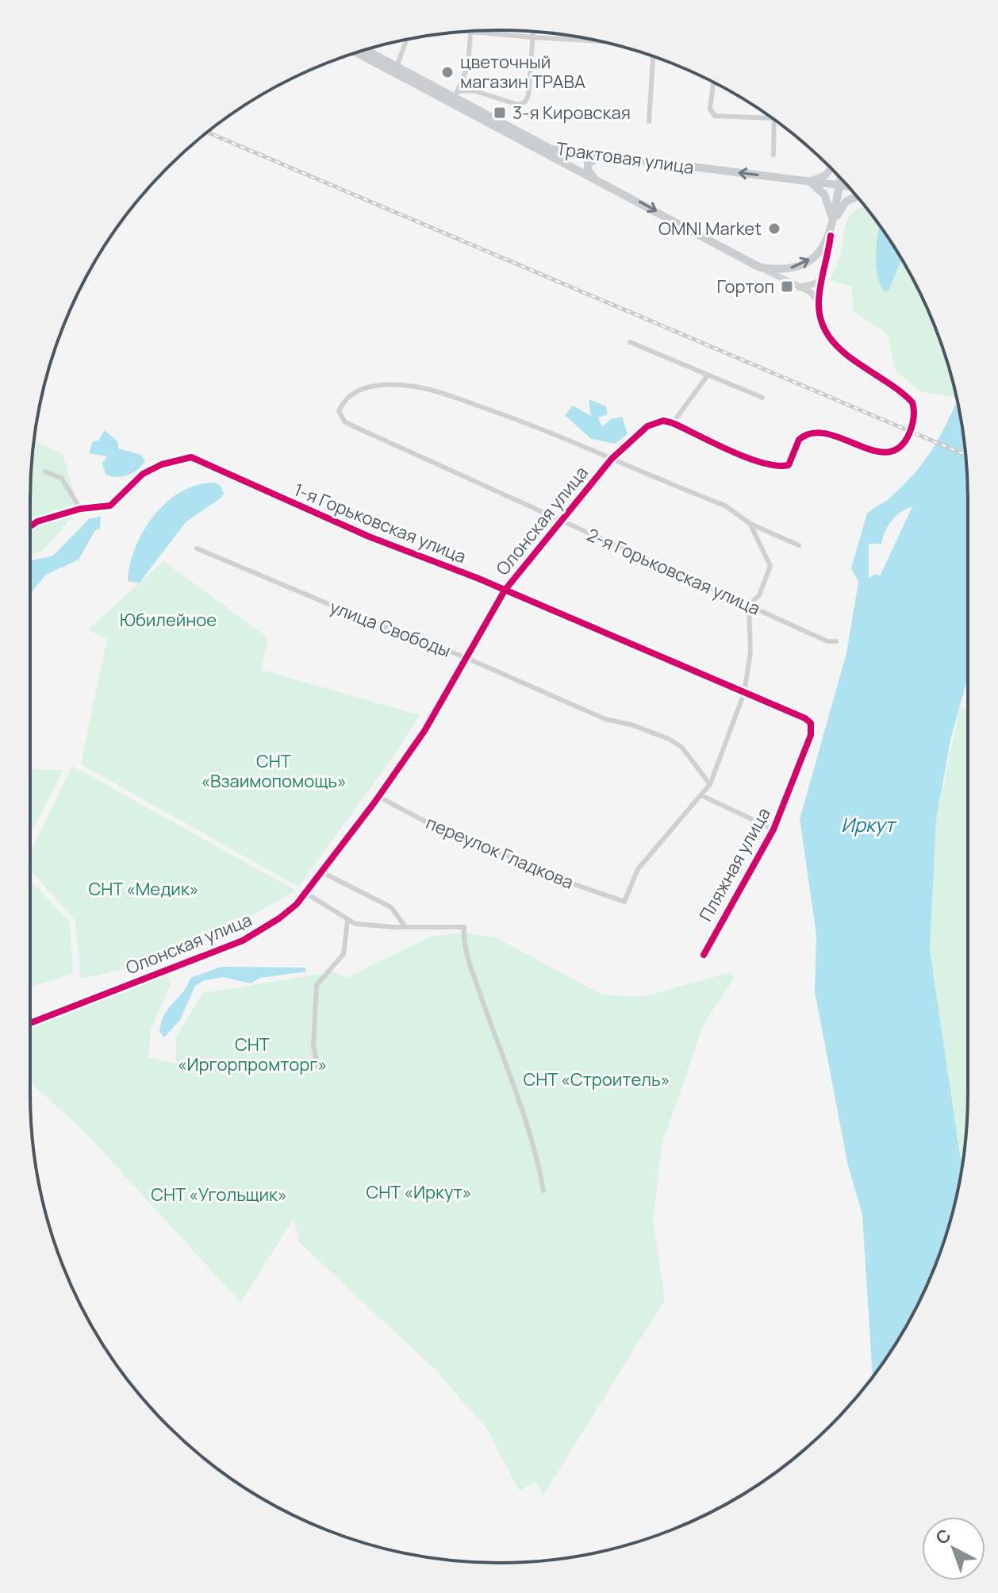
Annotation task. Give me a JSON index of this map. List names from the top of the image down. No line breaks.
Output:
{"streets":{"main road":["Трактовая улица"],"street":["Олонская улица","1-я Горьковская улица","2-я Горьковская улица","улица Свободы","переулок Гладкова","Пляжная улица"]},"crossings":[["Олонская улица","1-я Горьковская улица"],["Олонская улица","2-я Горьковская улица"],["Олонская улица","улица Свободы"],["Олонская улица","переулок Гладкова"],["1-я Горьковская улица","Пляжная улица"]],"water":["Иркут"],"parks":["Юбилейное","СНТ «Взаимопомощь»","СНТ «Медик»","СНТ «Иргорпромторг»","СНТ «Строитель»","СНТ «Иркут»","СНТ «Угольщик»"],"places":{"other":["цветочный магазин ТРАВА","OMNI Market"],"transit":["3-я Кировская","Гортоп"]},"north":"top left"}
